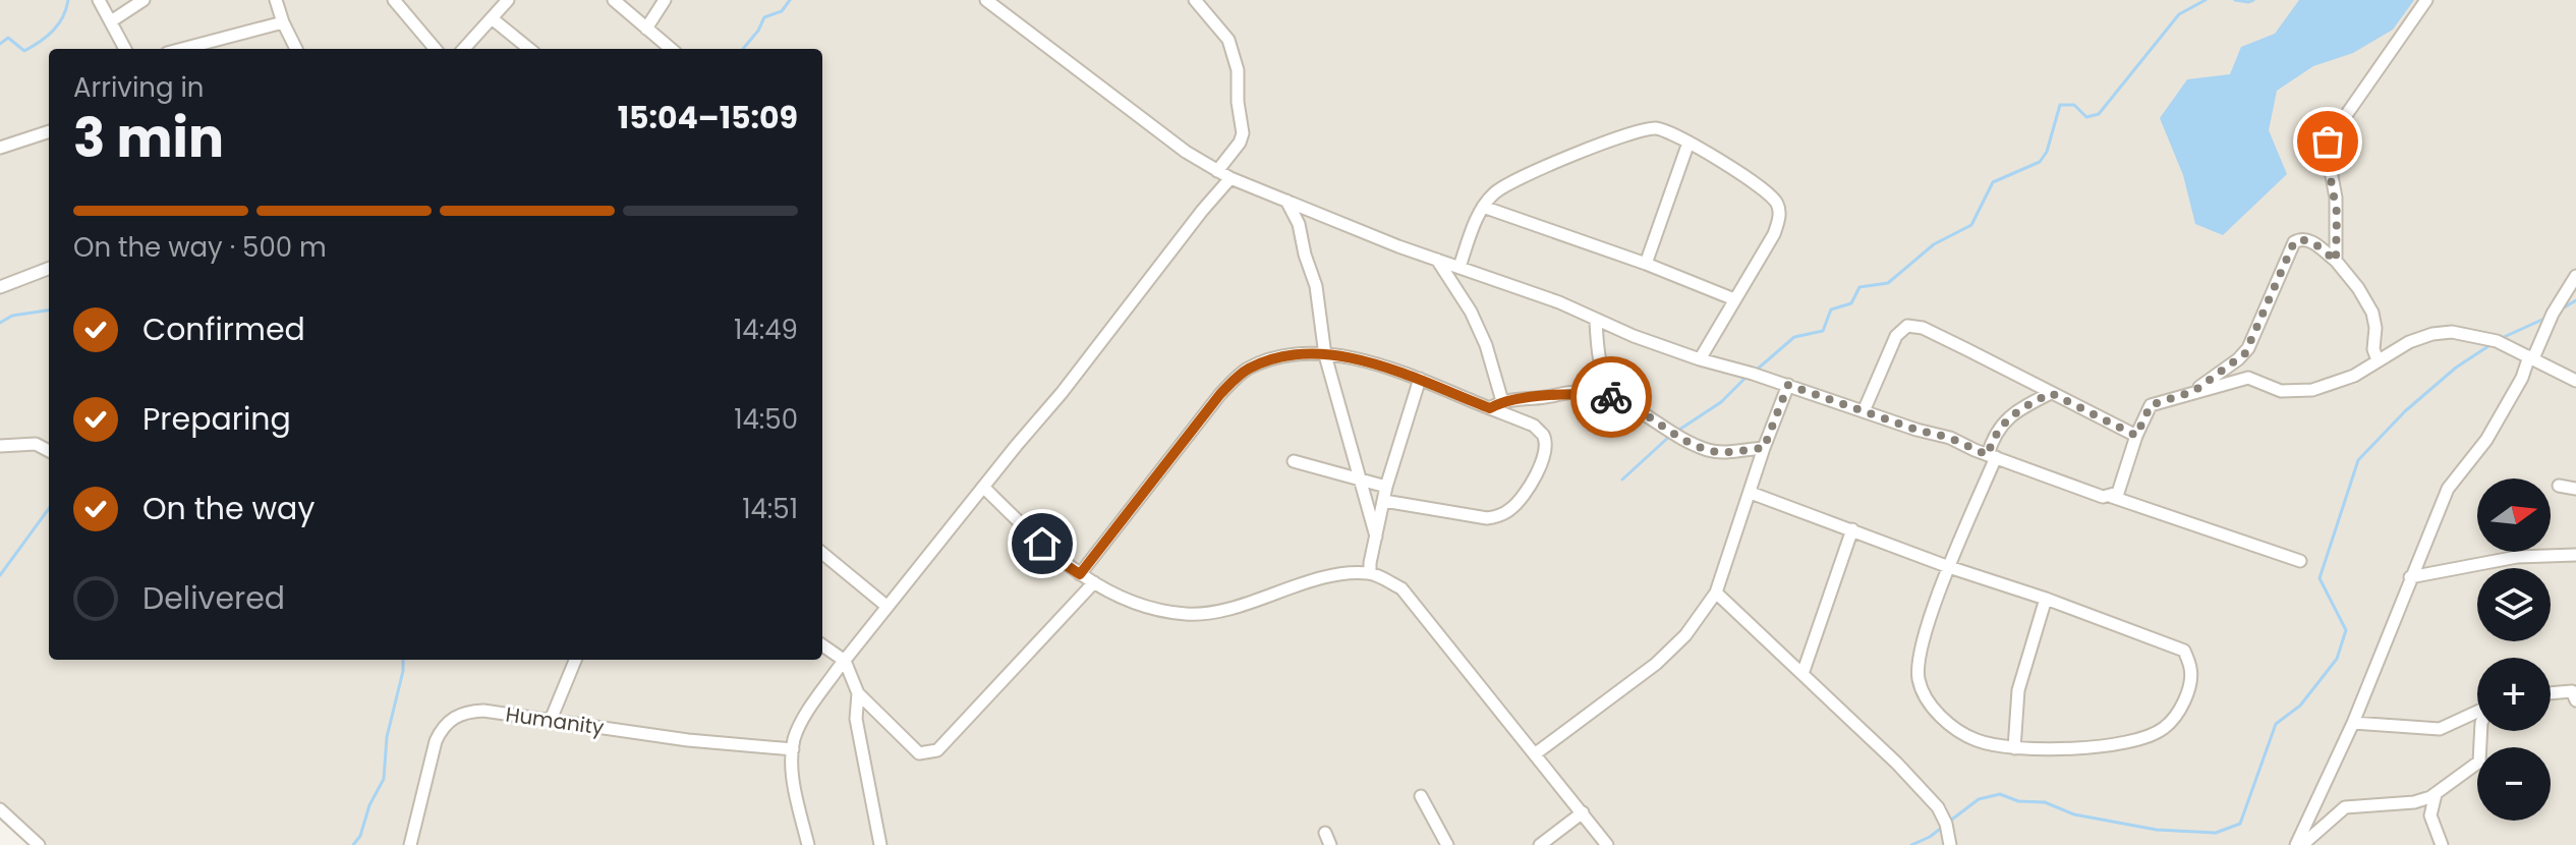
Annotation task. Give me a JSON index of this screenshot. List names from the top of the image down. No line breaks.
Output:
{"streets":{"street":["Humanity"]},"north":"right","page":{"heading":["3 min","Arriving in","15:04–15:09"],"bar":"On the way · 500 m","list":[["Confirmed","14:49"],["Preparing","14:50"],["On the way","14:51"],"Delivered"],"map_buttons":["+","−"]}}
